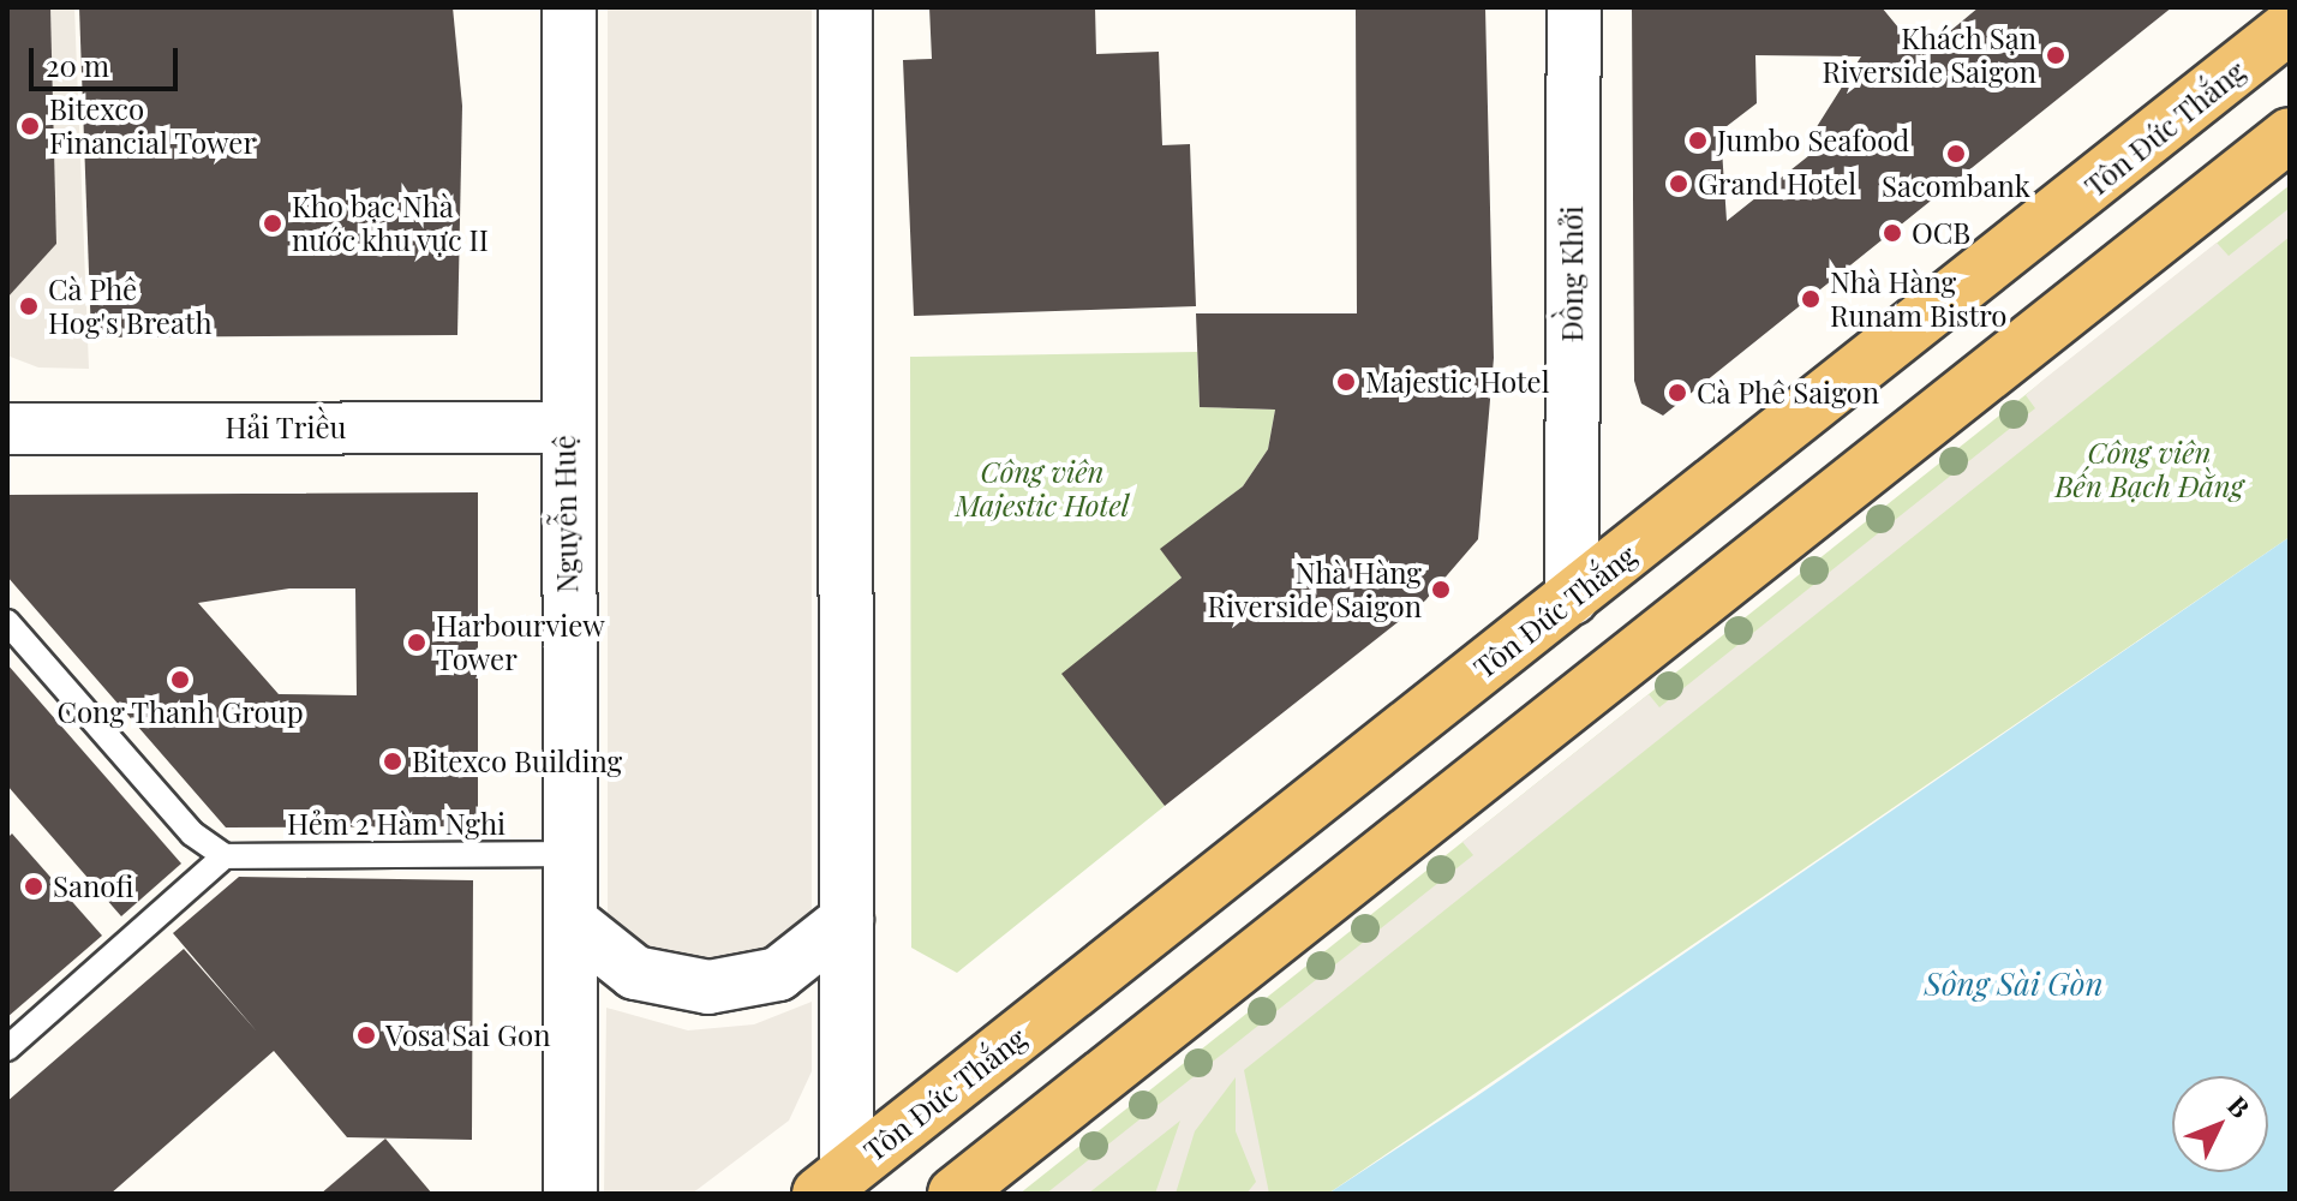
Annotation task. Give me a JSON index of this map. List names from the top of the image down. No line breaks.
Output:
{"streets":{"main road":["Tôn Ðức Thắng"],"street":["Ðồng Khởi","Hải Triều","Nguyễn Huệ"],"lane":["Hẻm 2 Hàm Nghi"]},"crossings":[["Tôn Ðức Thắng","Ðồng Khởi"],["Hải Triều","Nguyễn Huệ"],["Nguyễn Huệ","Hẻm 2 Hàm Nghi"]],"water":["Sông Sài Gòn"],"parks":["Công viên Bến Bạch Đằng","Công viên Majestic Hotel"],"places":["Khách Sạn Riverside Saigon","Bitexco Financial Tower","Jumbo Seafood","Sacombank","Grand Hotel","Kho bạc Nhà nước khu vực II","OCB","Nhà Hàng Runam Bistro","Cà Phê Hog's Breath","Majestic Hotel","Cà Phê Saigon","Nhà Hàng Riverside Saigon","Harbourview Tower","Cong Thanh Group","Bitexco Building","Sanofi","Vosa Sai Gon"],"scale_bar":"20 m","north":"top right"}
